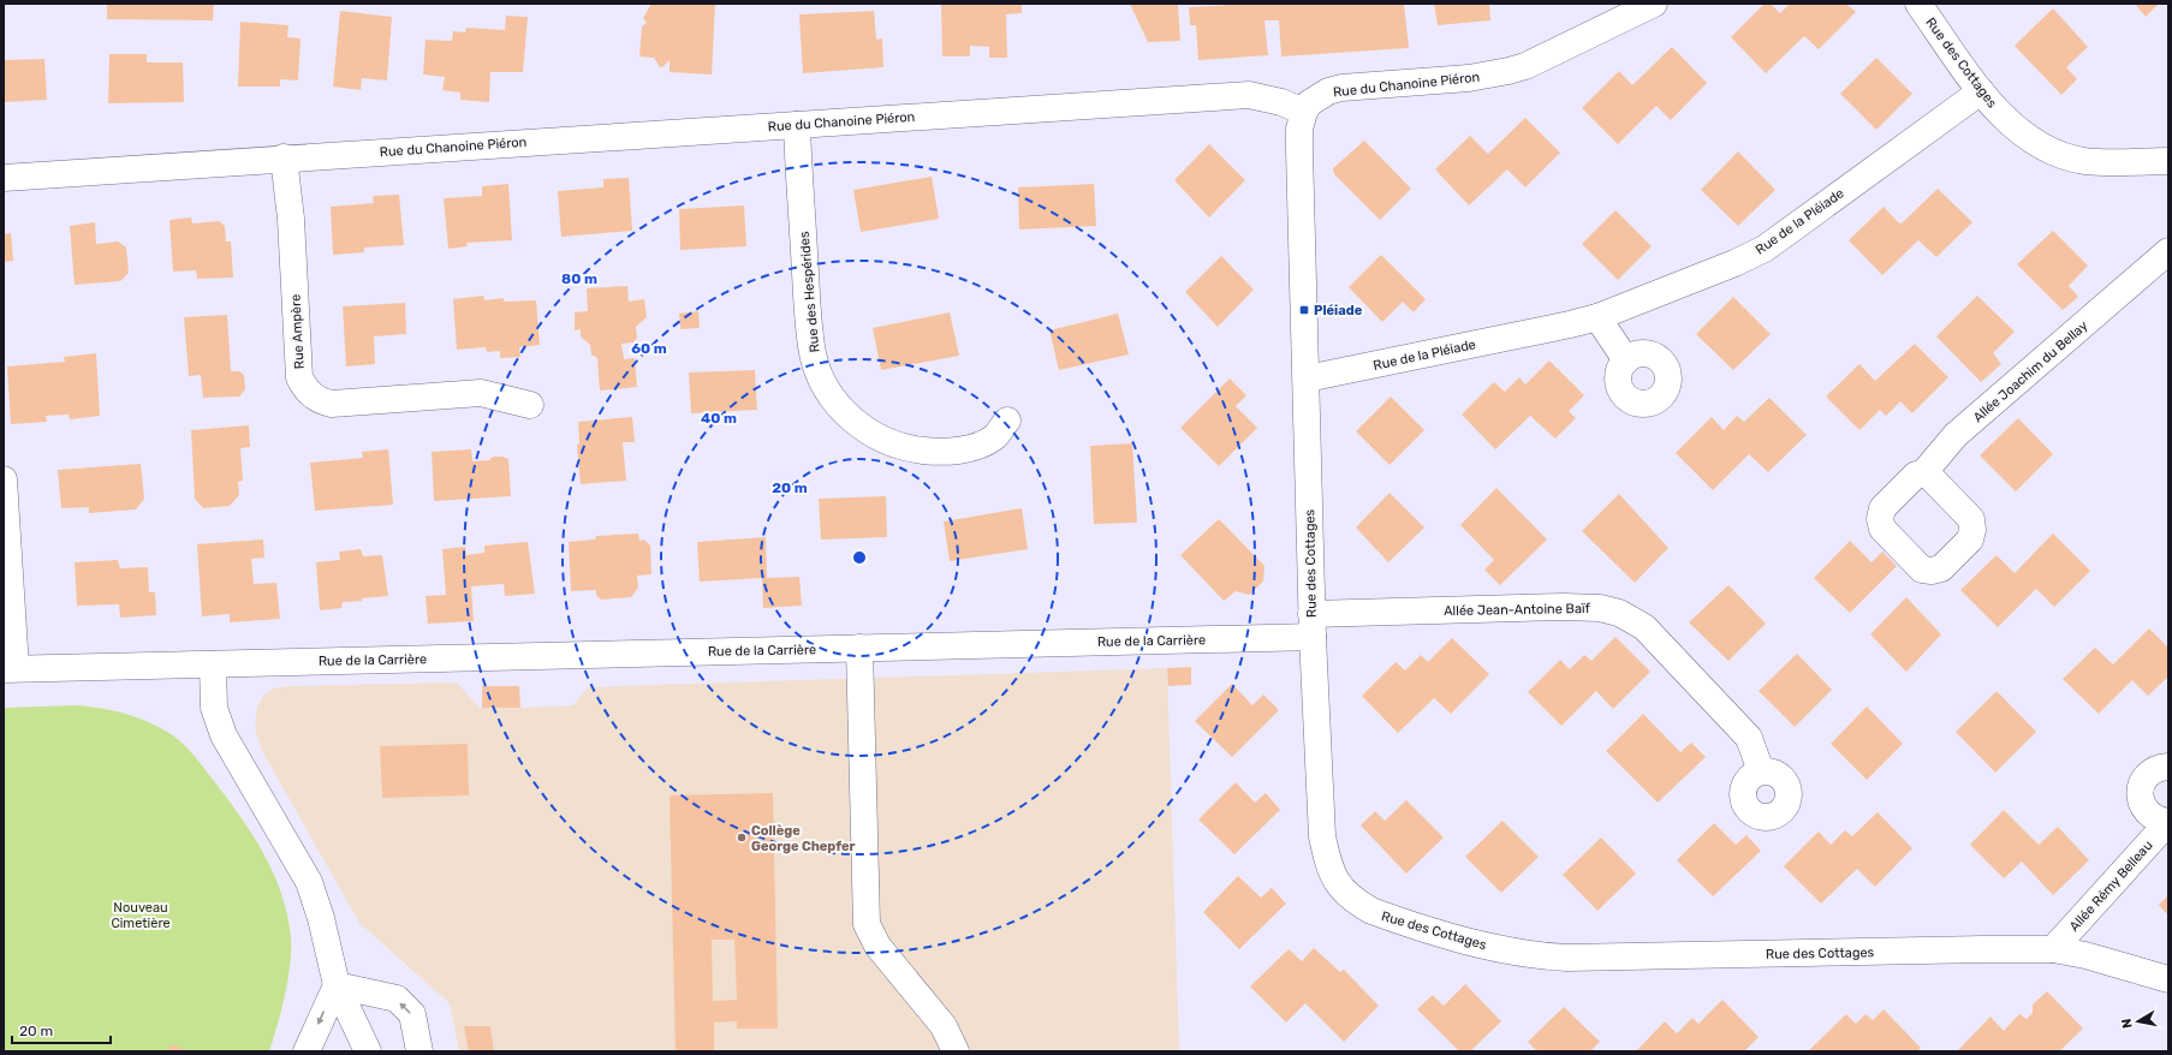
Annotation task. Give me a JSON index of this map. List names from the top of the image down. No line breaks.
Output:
{"streets":{"street":["Rue des Cottages","Rue du Chanoine Piéron","Rue de la Pléiade","Rue des Hespérides","Rue Ampère","Allée Joachim du Bellay","Allée Jean-Antoine Baïf","Rue de la Carrière","Allée Rémy Belleau"]},"crossings":[["Rue des Cottages","Rue du Chanoine Piéron"],["Rue des Cottages","Rue de la Pléiade"],["Rue des Cottages","Allée Jean-Antoine Baïf"],["Rue des Cottages","Rue de la Carrière"],["Rue des Cottages","Allée Rémy Belleau"],["Rue du Chanoine Piéron","Rue des Hespérides"],["Rue du Chanoine Piéron","Rue Ampère"],["Allée Jean-Antoine Baïf","Rue de la Carrière"]],"parks":["Nouveau Cimetière"],"places":{"transit":["Pléiade"],"other":["Collège George Chepfer"]},"scale_bar":"20 m","north":"left","rings":["80 m","60 m","40 m","20 m"]}
